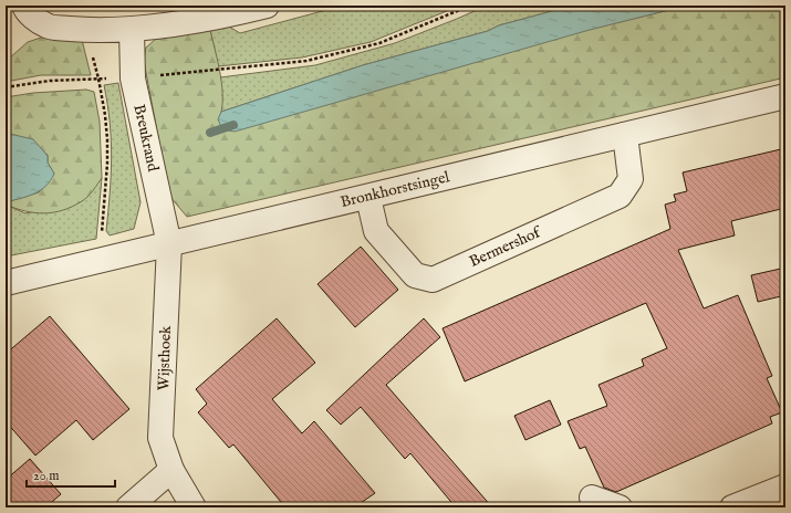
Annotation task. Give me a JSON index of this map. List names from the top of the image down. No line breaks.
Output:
{"streets":{"street":["Breukrand","Bronkhorstsingel","Bermershof","Wijsthoek"]},"crossings":[["Breukrand","Bronkhorstsingel"],["Breukrand","Wijsthoek"],["Bronkhorstsingel","Bermershof"],["Bronkhorstsingel","Wijsthoek"]],"scale_bar":"20 m"}
